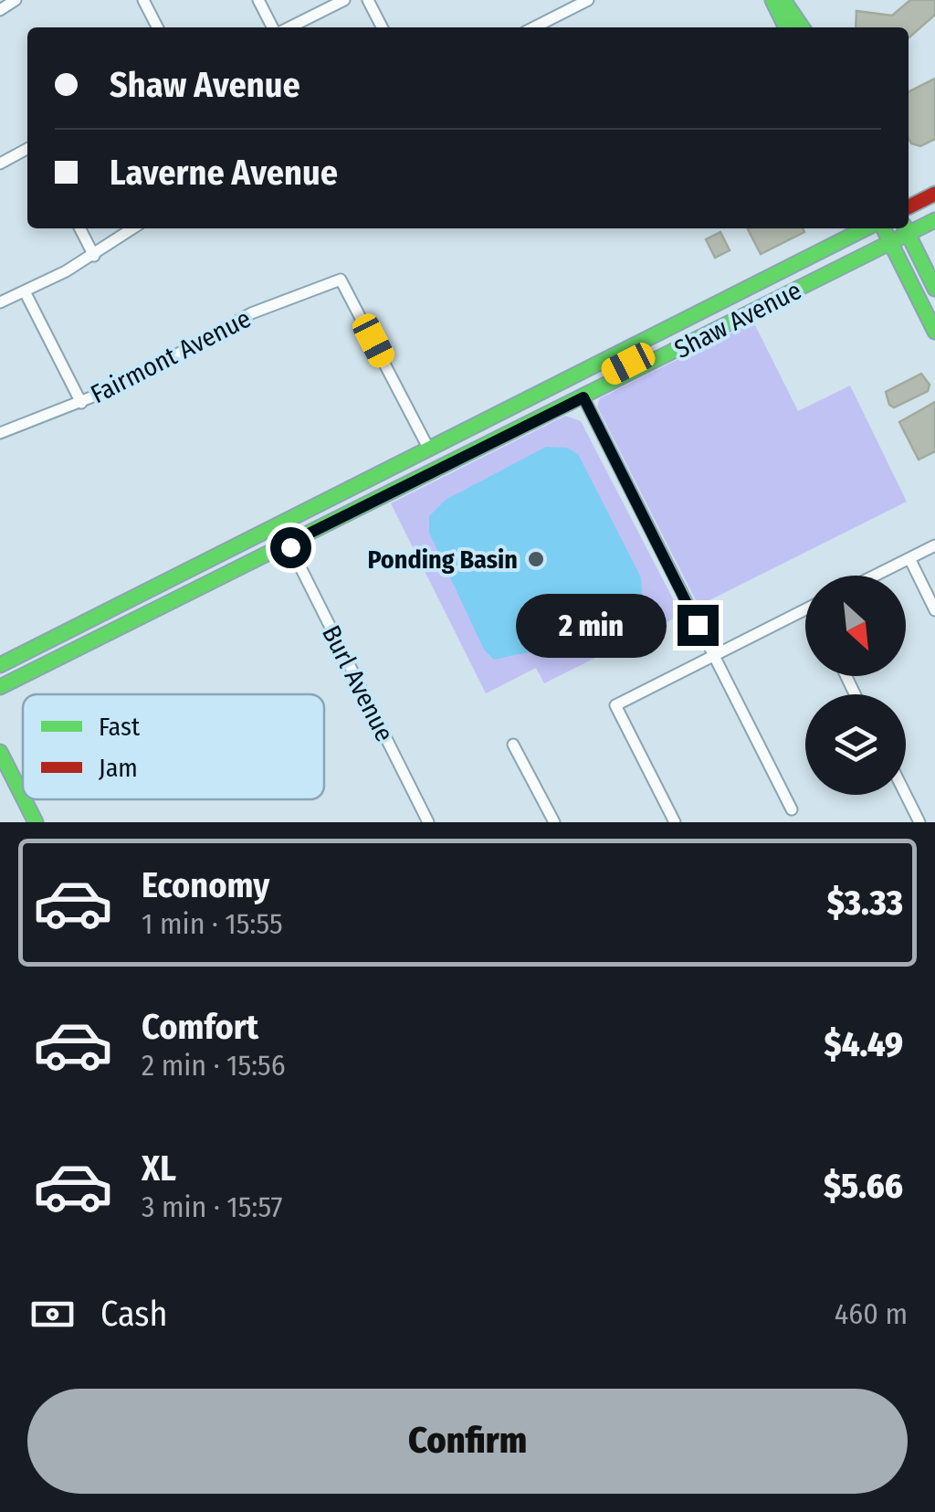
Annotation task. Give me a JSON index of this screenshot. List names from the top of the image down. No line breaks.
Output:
{"streets":{"main road":["Shaw Avenue"],"street":["Fairmont Avenue","Burl Avenue"]},"crossings":[["Shaw Avenue","Fairmont Avenue"],["Shaw Avenue","Burl Avenue"]],"places":["Ponding Basin"],"legend":["Fast","Jam"],"north":"bottom right","page":{"banner":["Shaw Avenue","Laverne Avenue"],"bubble":"2 min","list":[{"name":"Economy","note":"1 min · 15:55","value":"$3.33"},{"name":"Comfort","note":"2 min · 15:56","value":"$4.49"},{"name":"XL","note":"3 min · 15:57","value":"$5.66"}],"pay":["Cash","460 m"],"buttons":"Confirm"}}
